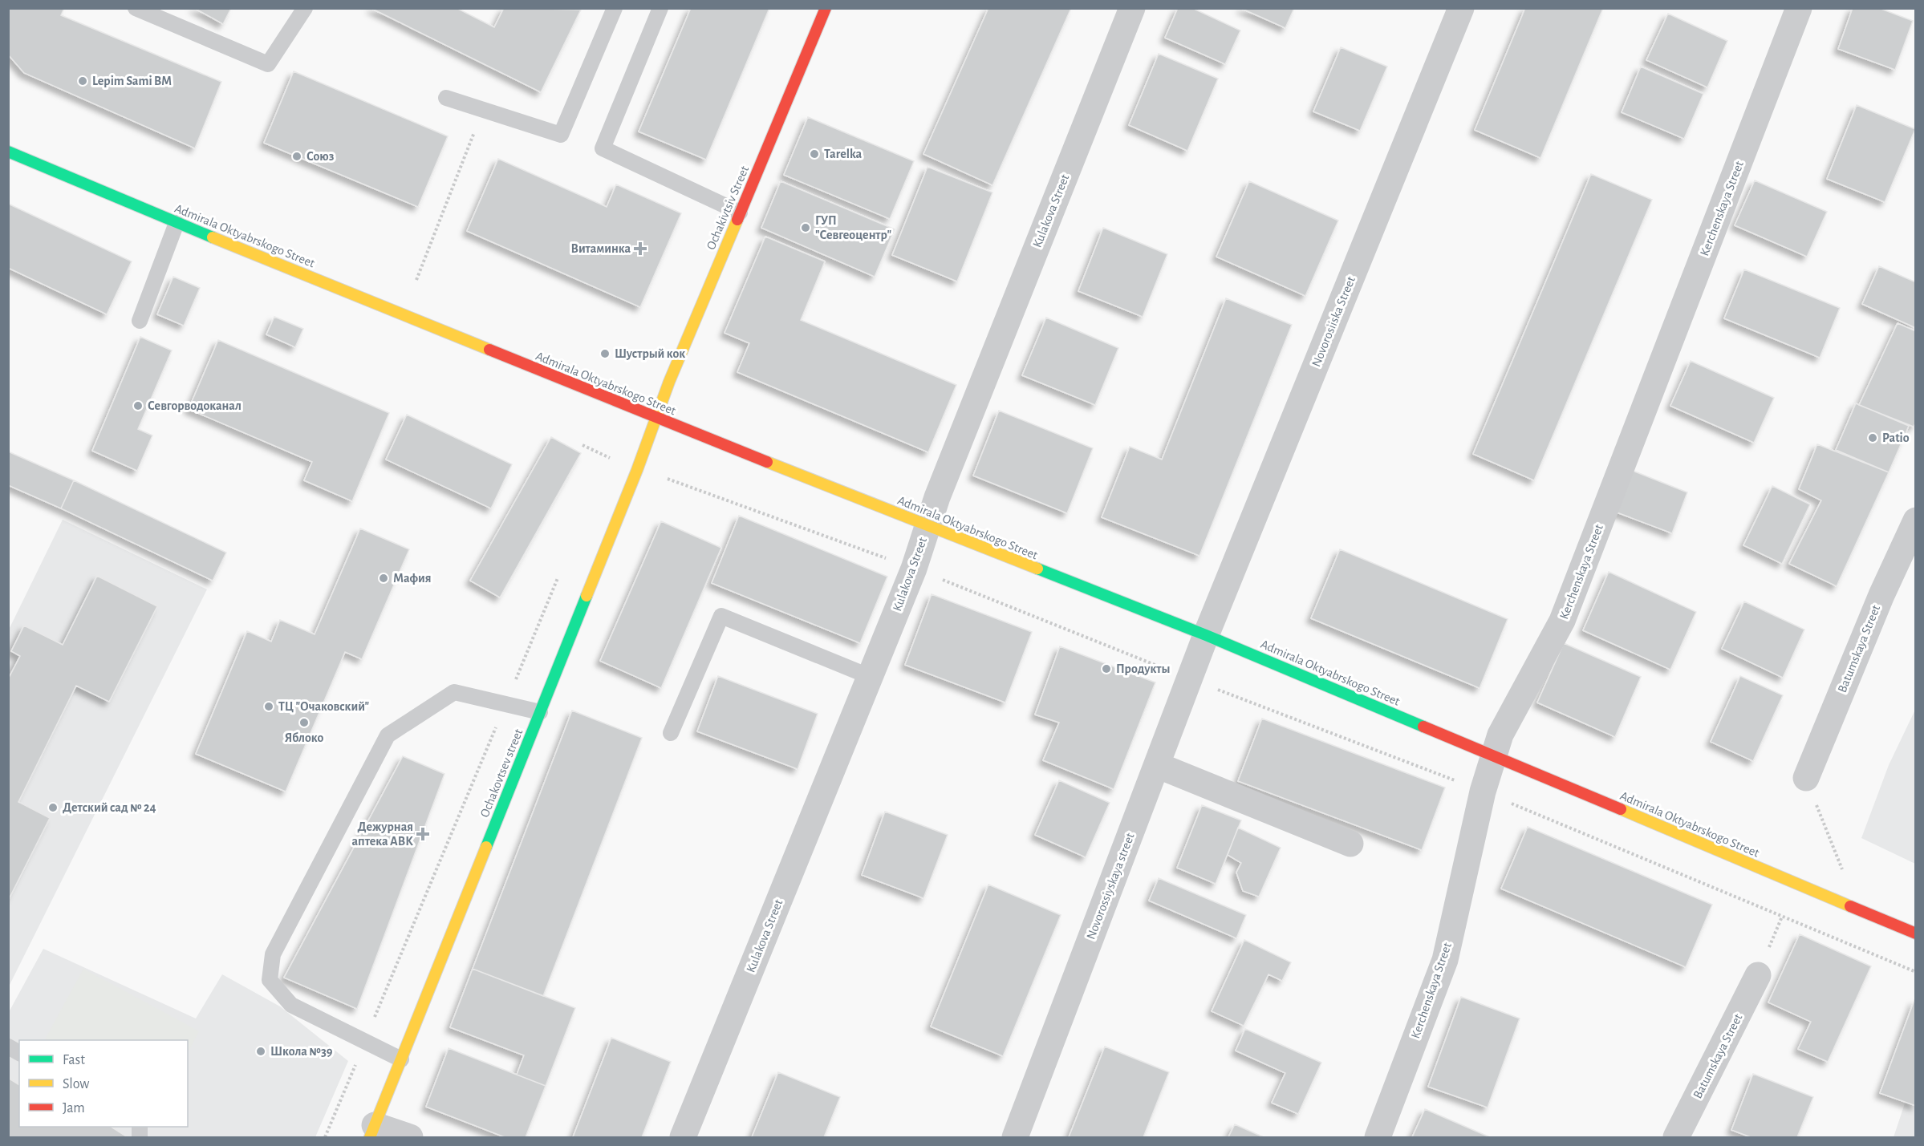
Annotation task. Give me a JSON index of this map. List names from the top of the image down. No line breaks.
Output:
{"streets":{"main road":["Ochakivtsiv Street","Admirala Oktyabrskogo Street","Ochakovtsev street"],"street":["Kerchenskaya Street","Kulakova Street","Novorosiiska Street","Batumskaya Street","Novorossiyskaya street"]},"crossings":[["Ochakivtsiv Street","Admirala Oktyabrskogo Street"],["Ochakivtsiv Street","Ochakovtsev street"],["Kerchenskaya Street","Admirala Oktyabrskogo Street"],["Kulakova Street","Admirala Oktyabrskogo Street"],["Admirala Oktyabrskogo Street","Novorosiiska Street"],["Admirala Oktyabrskogo Street","Ochakovtsev street"],["Admirala Oktyabrskogo Street","Novorossiyskaya street"],["Novorosiiska Street","Novorossiyskaya street"]],"places":{"other":["Lepim Sami BM","Tarelka","Союз","ГУП \"Севгеоцентр\"","Шустрый кок","Севгорводоканал","Patio","Мафия","Продукты","ТЦ \"Очаковский\"","Яблоко","Детский сад № 24","Школа №39"],"health":["Витаминка","Дежурная аптека АВК"]},"legend":["Fast","Slow","Jam"]}
